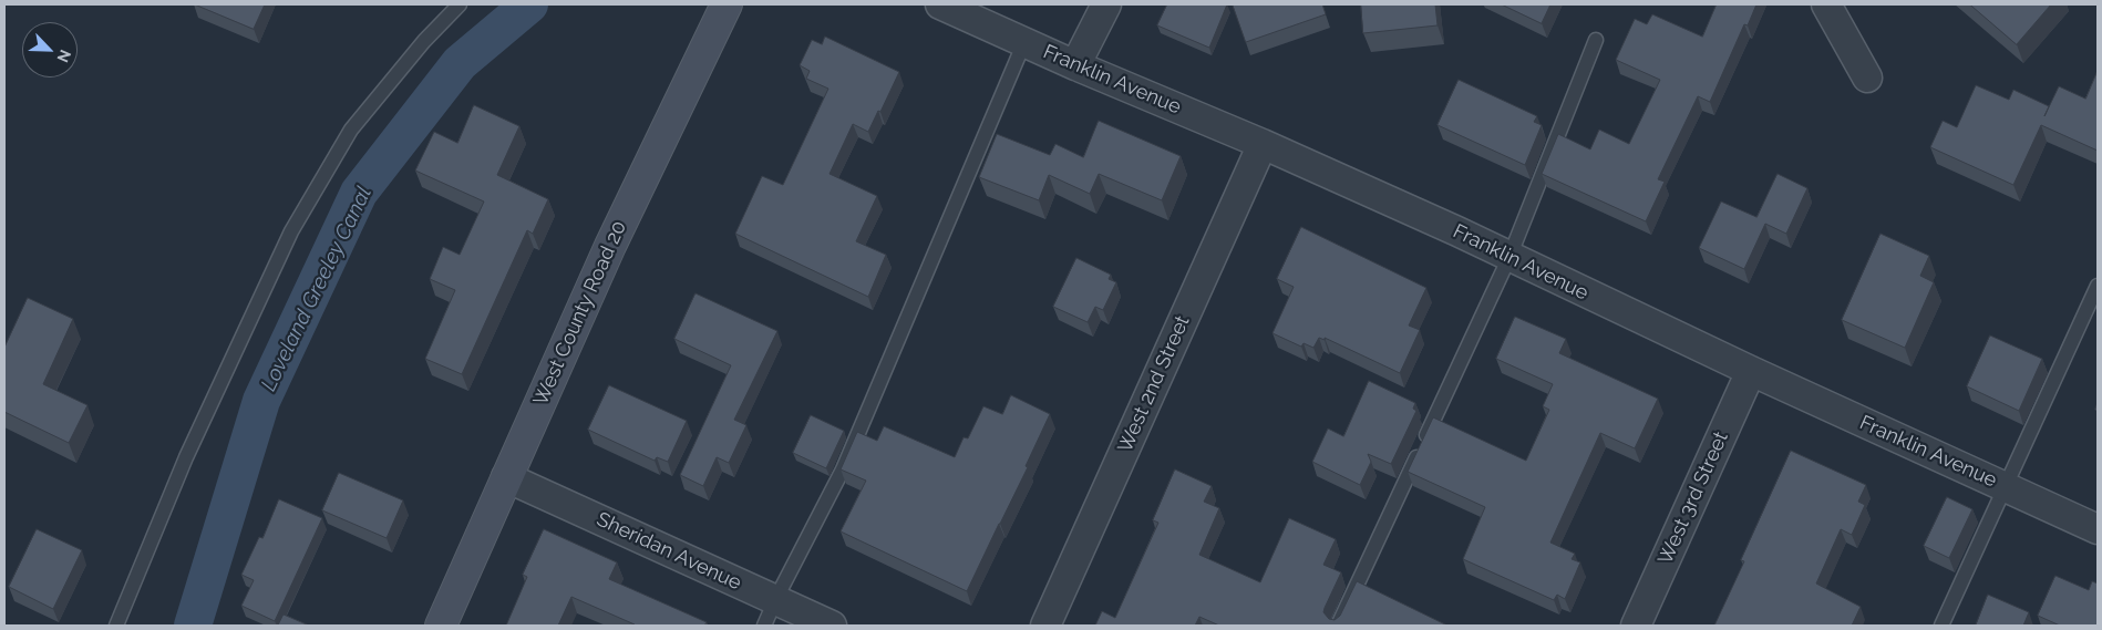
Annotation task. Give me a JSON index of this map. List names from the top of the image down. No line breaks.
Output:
{"streets":{"main road":["West County Road 20"],"street":["Franklin Avenue","West 2nd Street","West 3rd Street","Sheridan Avenue"]},"crossings":[["Franklin Avenue","West 2nd Street"],["Franklin Avenue","West 3rd Street"],["West County Road 20","Sheridan Avenue"]],"water":["Loveland Greeley Canal"],"north":"bottom right"}
